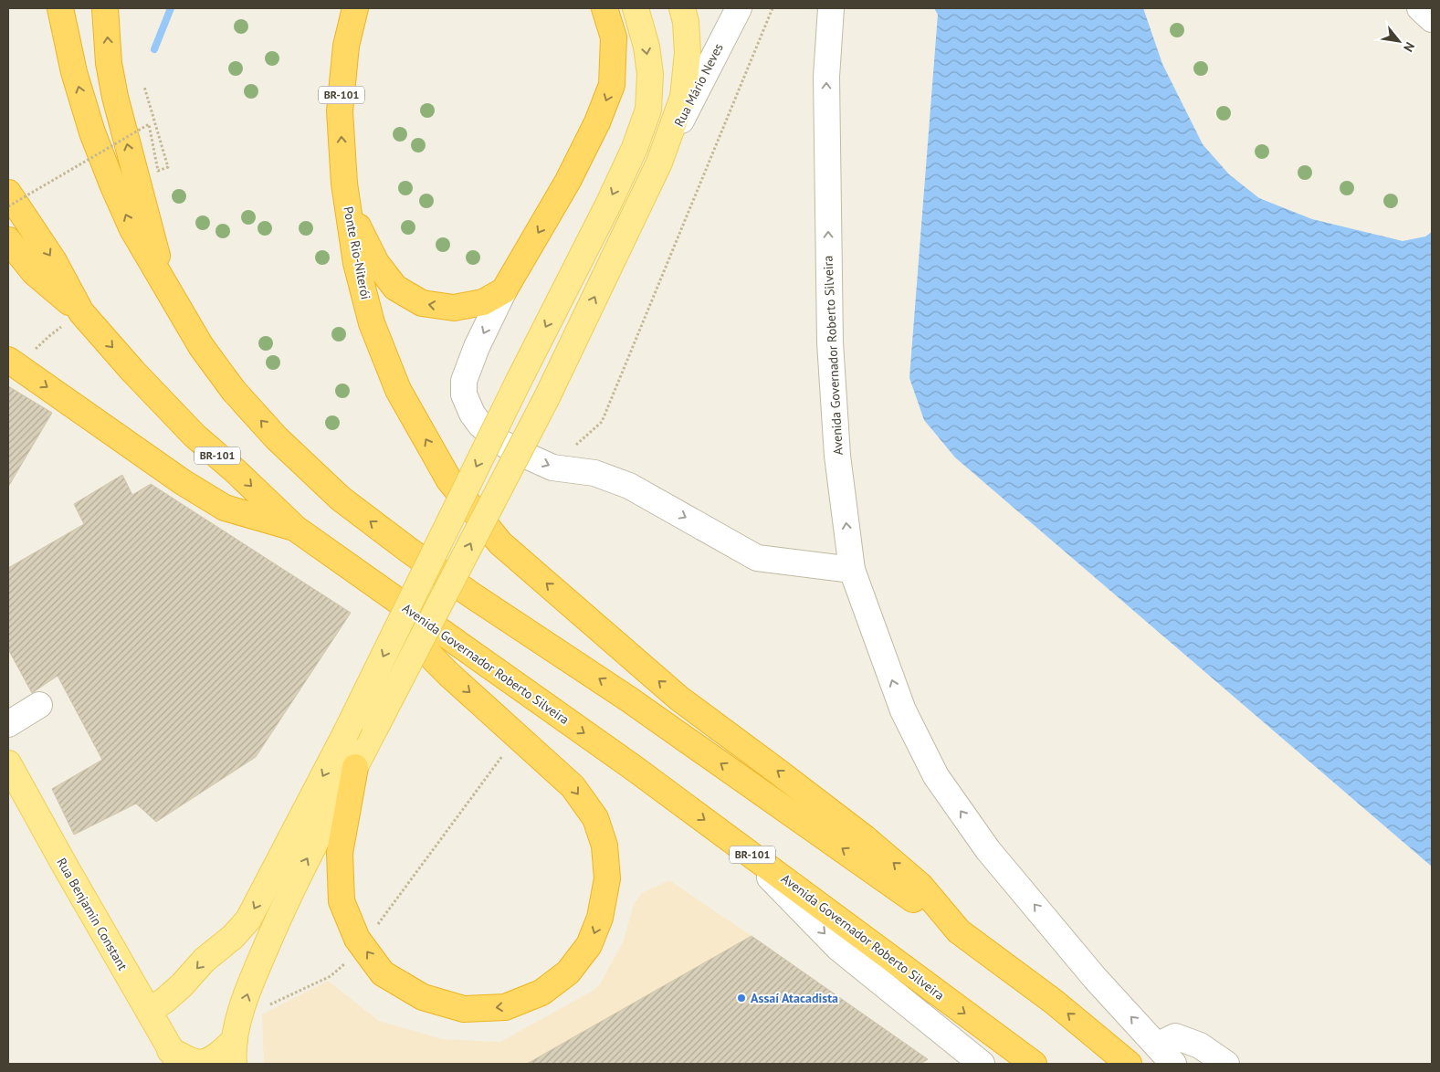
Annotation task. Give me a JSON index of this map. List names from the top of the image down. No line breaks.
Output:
{"streets":{"highway":["BR-101","Ponte Rio-Niterói","Avenida Governador Roberto Silveira"],"main road":["Rua Benjamin Constant"],"street":["Rua Mário Neves"]},"crossings":[["BR-101","Ponte Rio-Niterói"]],"places":["Assaí Atacadista"],"north":"bottom right"}
